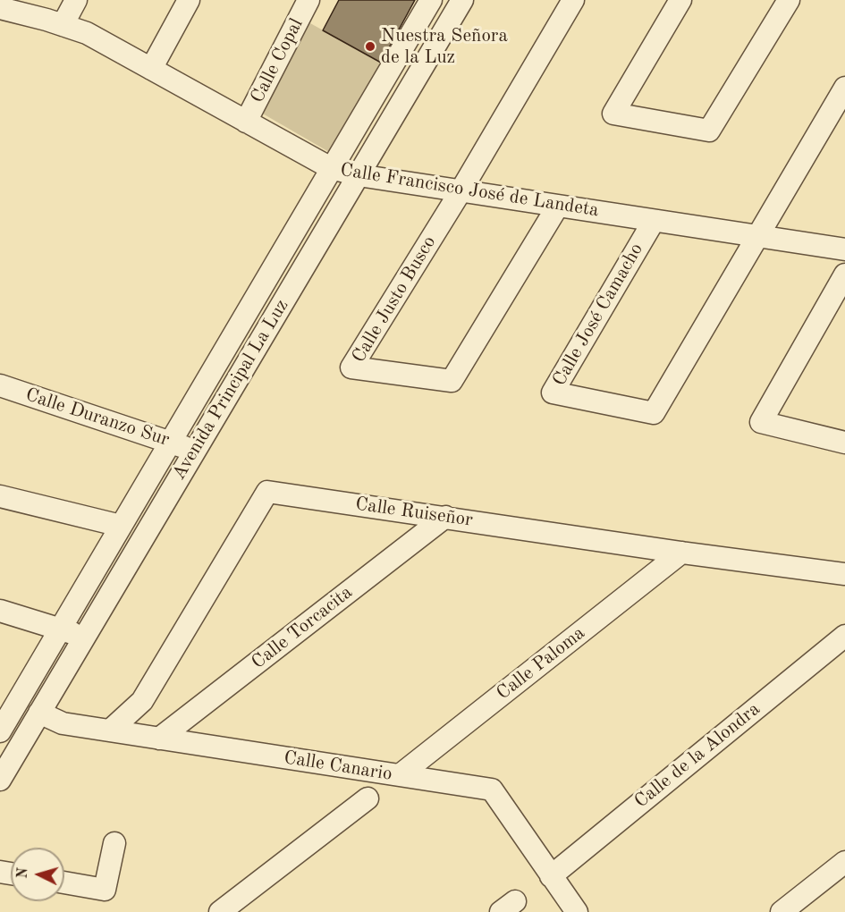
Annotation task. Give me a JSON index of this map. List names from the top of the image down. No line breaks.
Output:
{"streets":{"street":["Calle Copal","Calle Francisco José de Landeta","Calle Justo Busco","Calle José Camacho","Avenida Principal La Luz","Calle Duranzo Sur","Calle Ruiseñor","Calle Torcacita","Calle Paloma","Calle de la Alondra","Calle Canario"]},"crossings":[["Calle Copal","Calle Francisco José de Landeta"],["Calle Francisco José de Landeta","Calle Justo Busco"],["Calle Francisco José de Landeta","Calle José Camacho"],["Calle Francisco José de Landeta","Avenida Principal La Luz"],["Avenida Principal La Luz","Calle Duranzo Sur"],["Avenida Principal La Luz","Calle Canario"],["Calle Ruiseñor","Calle Torcacita"],["Calle Ruiseñor","Calle Paloma"],["Calle Ruiseñor","Calle Canario"],["Calle Torcacita","Calle Canario"],["Calle Paloma","Calle Canario"],["Calle de la Alondra","Calle Canario"]],"places":["Nuestra Señora de la Luz"],"north":"left"}
